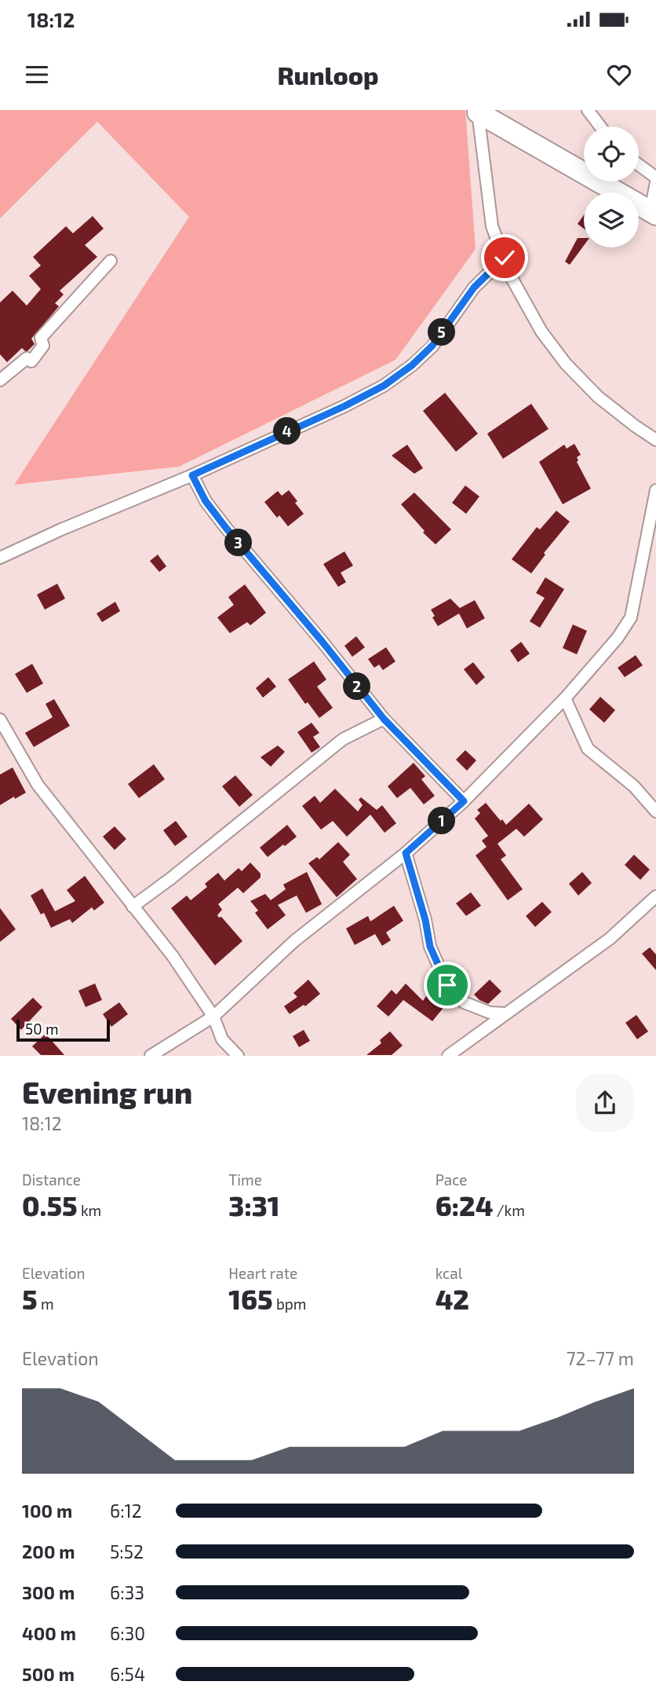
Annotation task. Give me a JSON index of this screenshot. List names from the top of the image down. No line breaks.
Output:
{"scale_bar":"50 m","page":{"status":"18:12","header":"Runloop","pins":["5","4","3","2","1"],"scale":"50 m","heading":["Evening run","18:12"],"stats":[["Distance","0.55 km"],["Time","3:31"],["Pace","6:24 /km"],["Elevation","5 m"],["Heart rate","165 bpm"],["kcal","42"]],"chart":["Elevation","72–77 m"],"list":[{"name":"100 m","note":"6:12"},{"name":"200 m","note":"5:52"},{"name":"300 m","note":"6:33"},{"name":"400 m","note":"6:30"},{"name":"500 m","note":"6:54"}]}}
